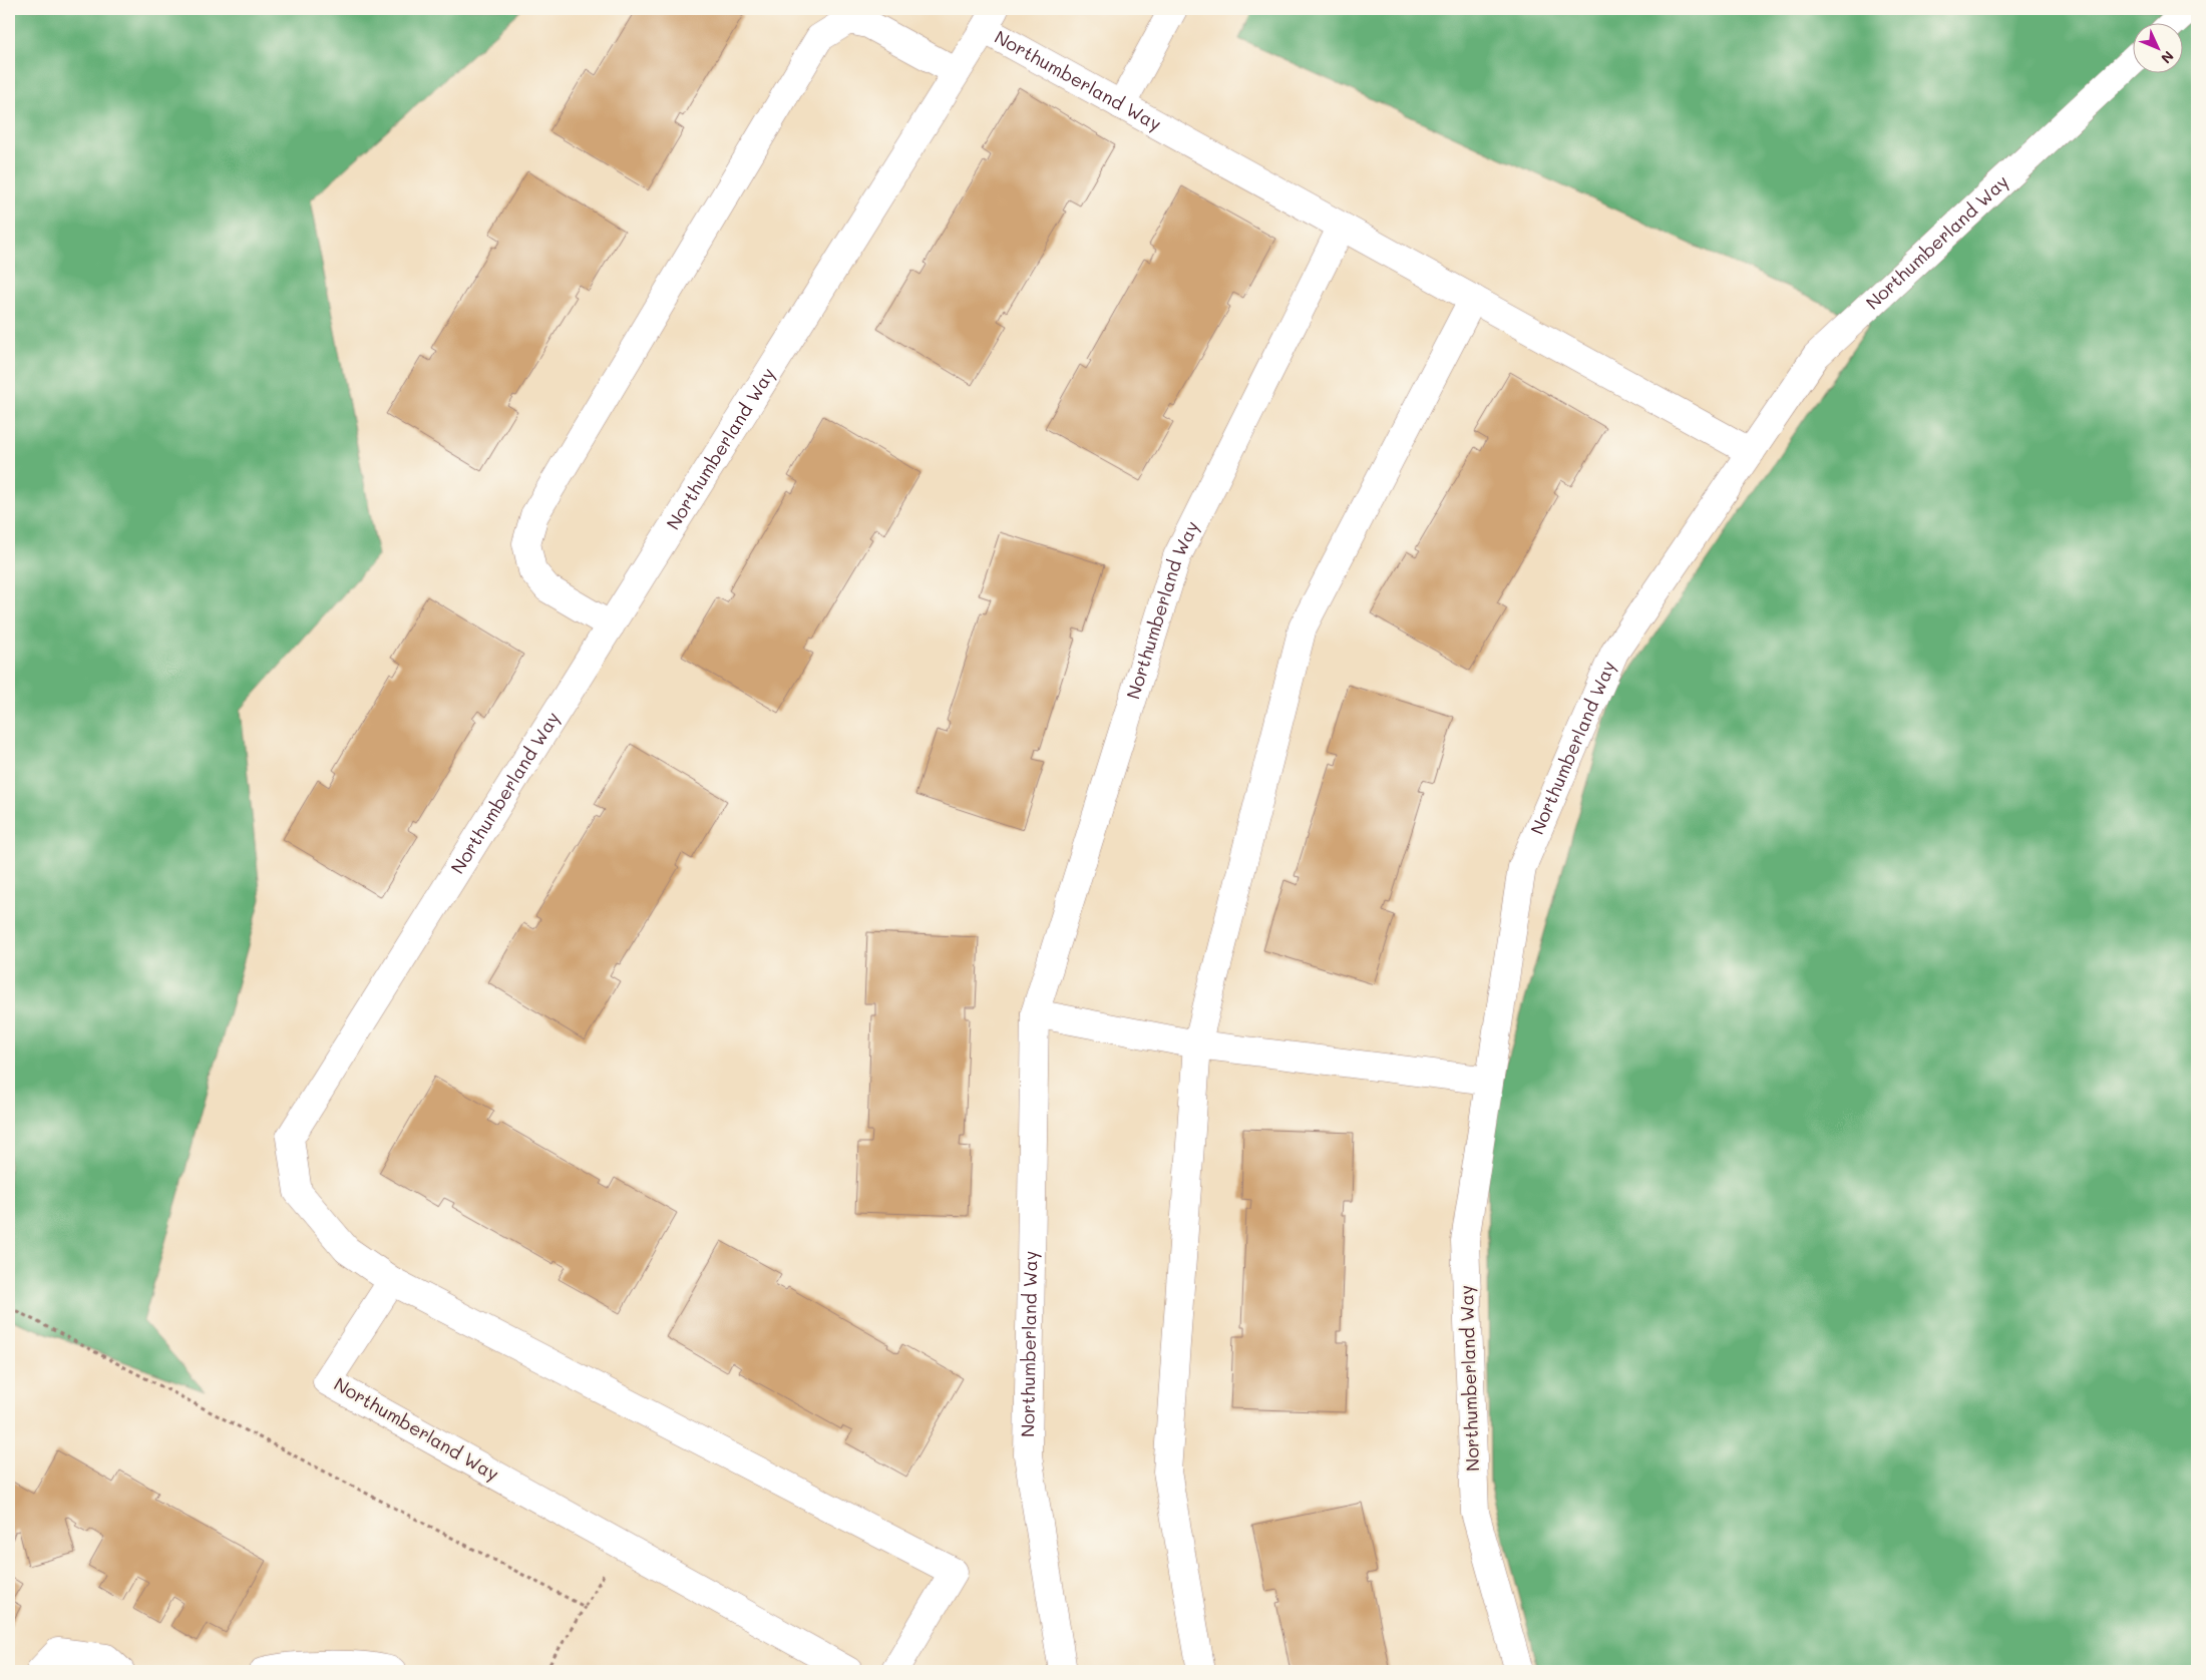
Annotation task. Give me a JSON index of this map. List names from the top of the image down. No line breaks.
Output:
{"streets":{"street":["Northumberland Way"]},"north":"bottom right"}
